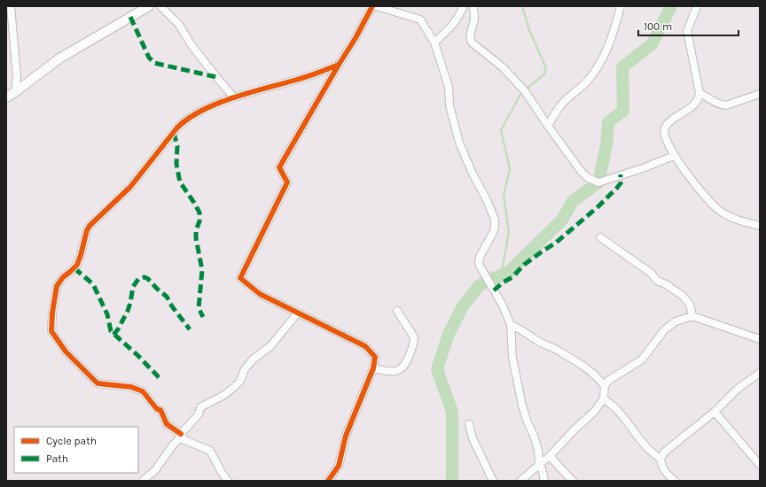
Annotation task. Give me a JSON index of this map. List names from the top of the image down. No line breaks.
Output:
{"legend":["Cycle path","Path"],"scale_bar":"100 m"}
